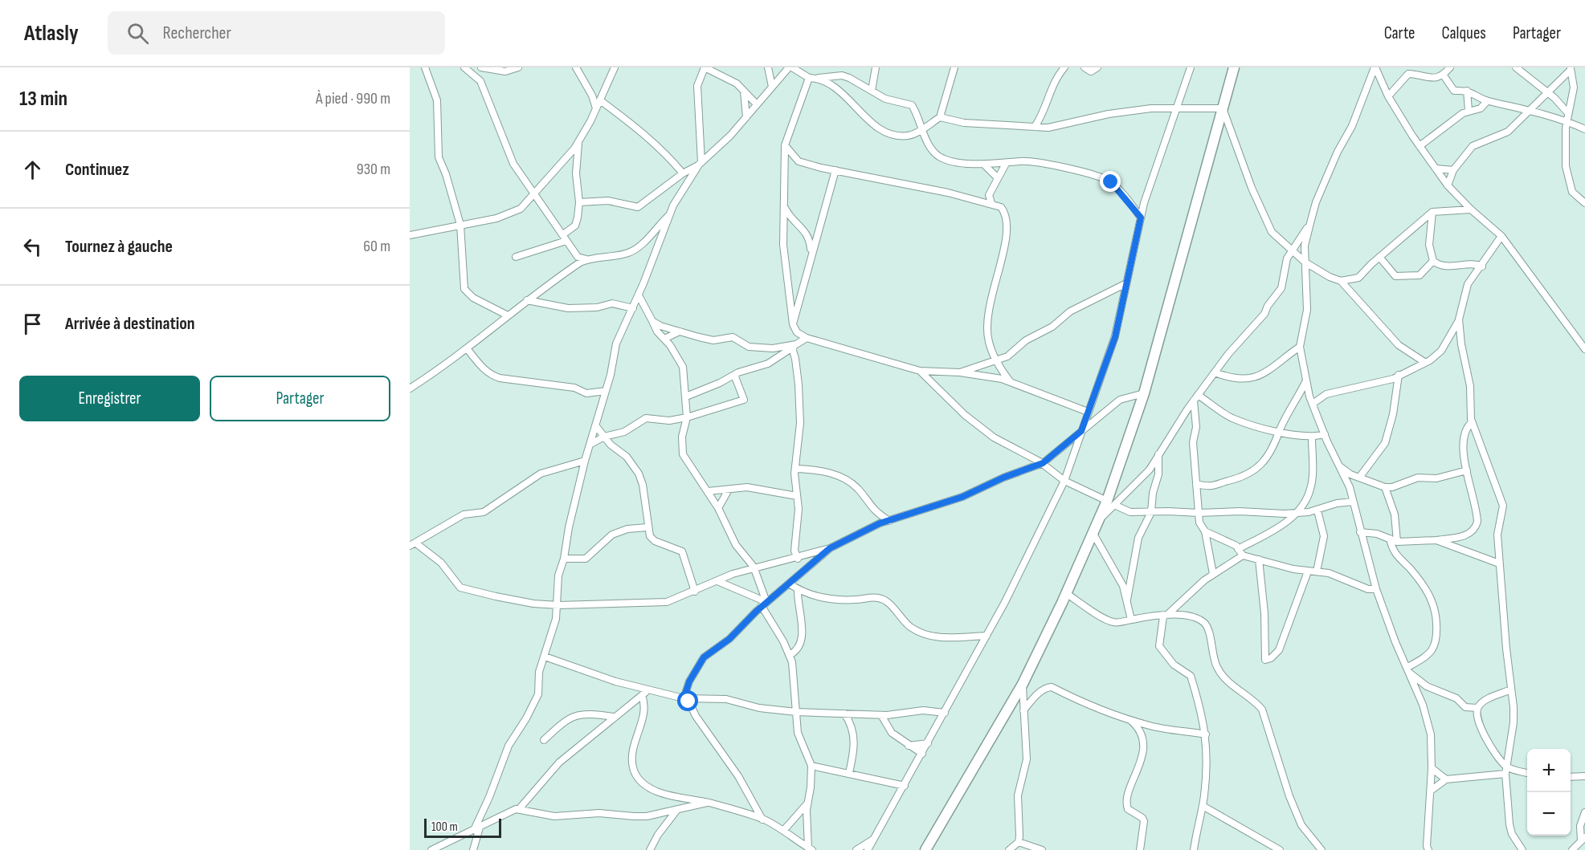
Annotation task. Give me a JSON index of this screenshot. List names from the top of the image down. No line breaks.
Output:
{"scale_bar":"100 m","page":{"header":"Atlasly","search":"Rechercher","nav":["Carte","Calques","Partager"],"heading":["13 min","À pied · 990 m"],"list":[["Continuez","930 m"],["Tournez à gauche","60 m"],"Arrivée à destination"],"buttons":["Enregistrer","Partager"],"map_buttons":["+","−"],"scale":"100 m"}}
